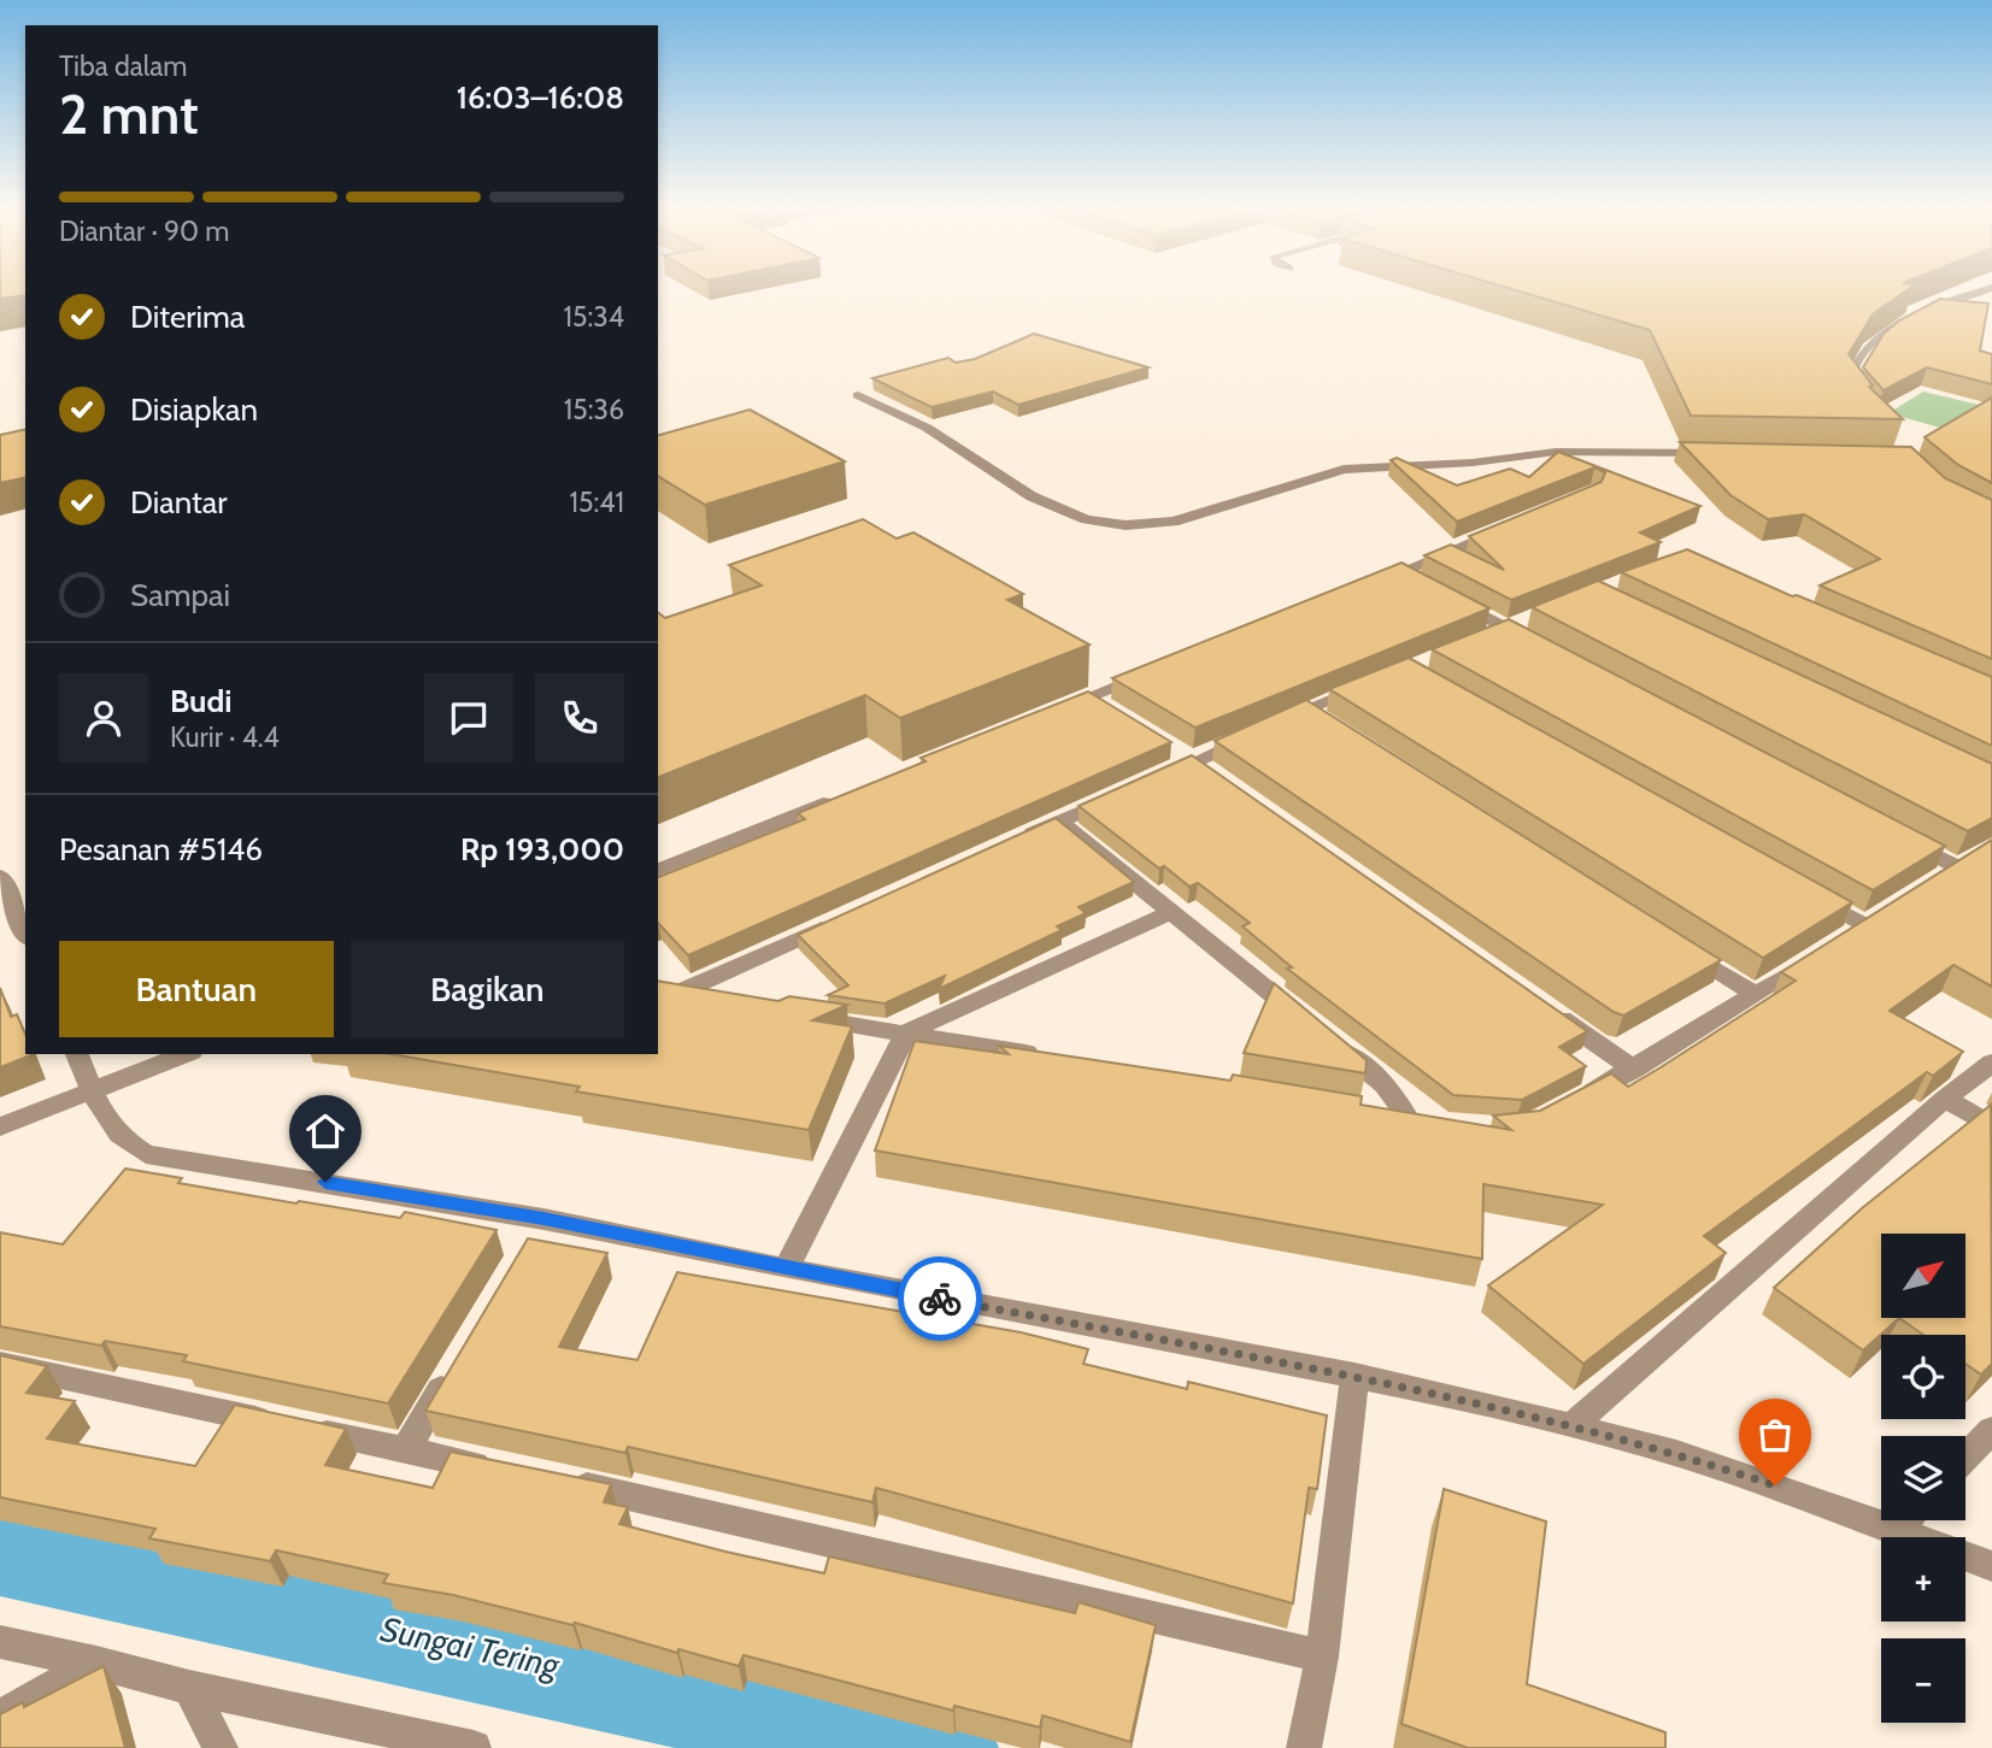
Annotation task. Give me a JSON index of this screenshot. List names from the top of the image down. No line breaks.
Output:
{"water":["Sungai Tering"],"north":"top right","page":{"heading":["2 mnt","Tiba dalam","16:03–16:08"],"panel":["Budi","Kurir · 4.4","Pesanan #5146","Rp 193,000"],"bar":"Diantar · 90 m","list":[["Diterima","15:34"],["Disiapkan","15:36"],["Diantar","15:41"],"Sampai"],"buttons":["Bantuan","Bagikan"],"map_buttons":["+","−"]}}
